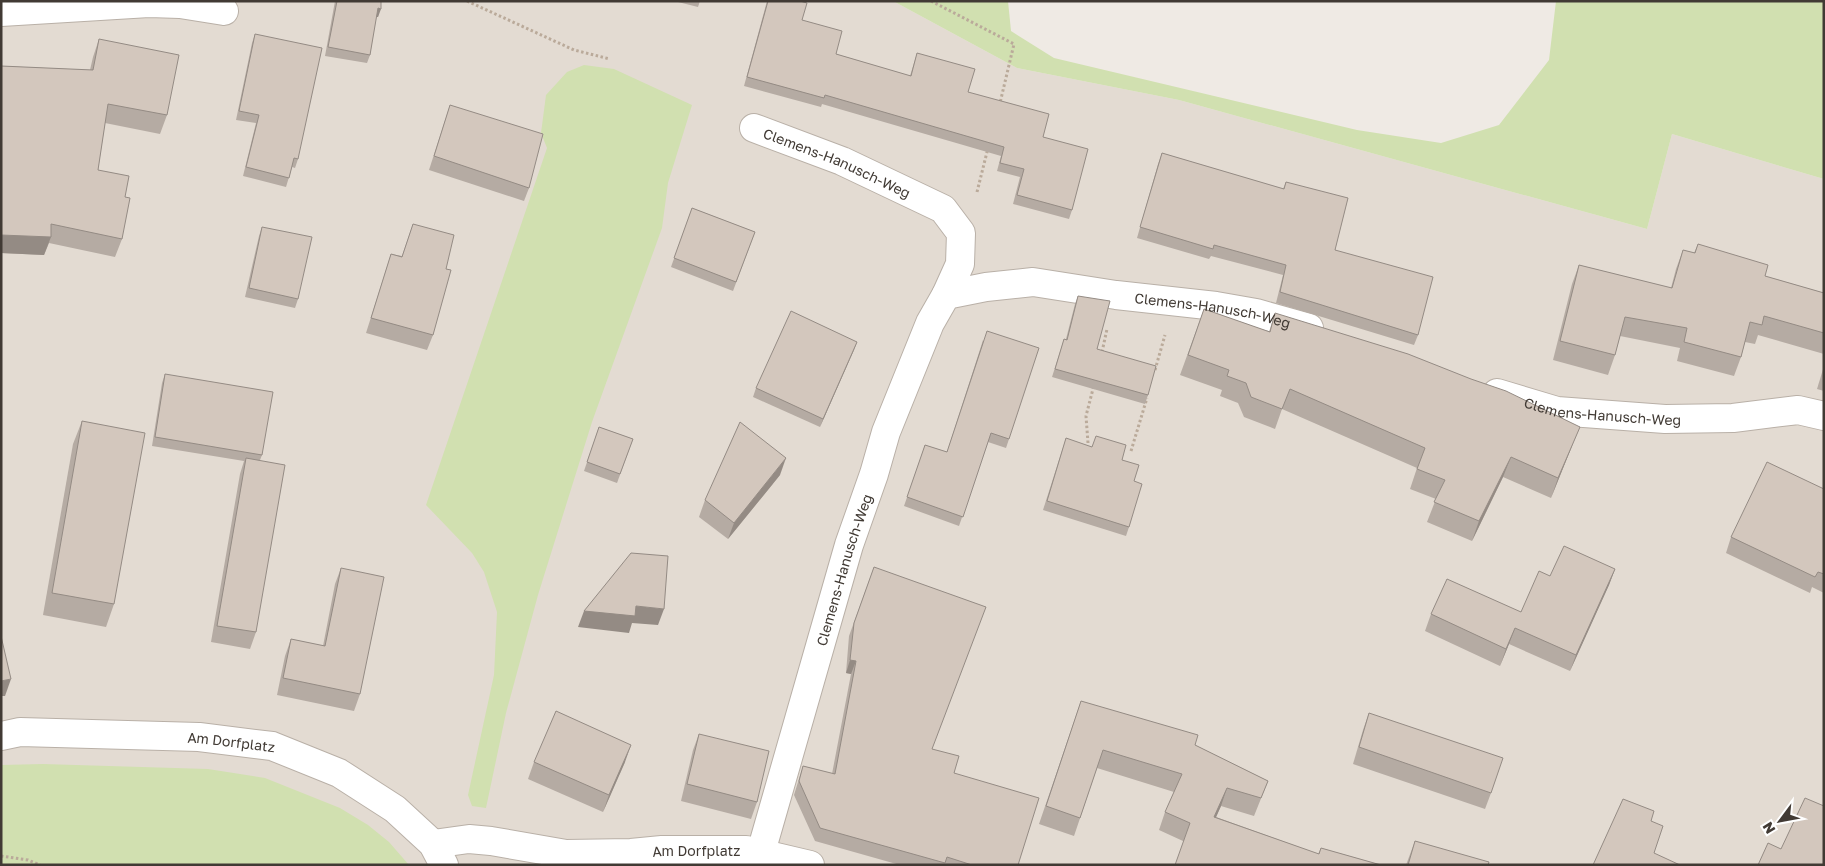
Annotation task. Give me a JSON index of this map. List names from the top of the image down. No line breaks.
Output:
{"streets":{"street":["Clemens-Hanusch-Weg","Am Dorfplatz"]},"crossings":[["Clemens-Hanusch-Weg","Am Dorfplatz"]],"north":"bottom left"}
